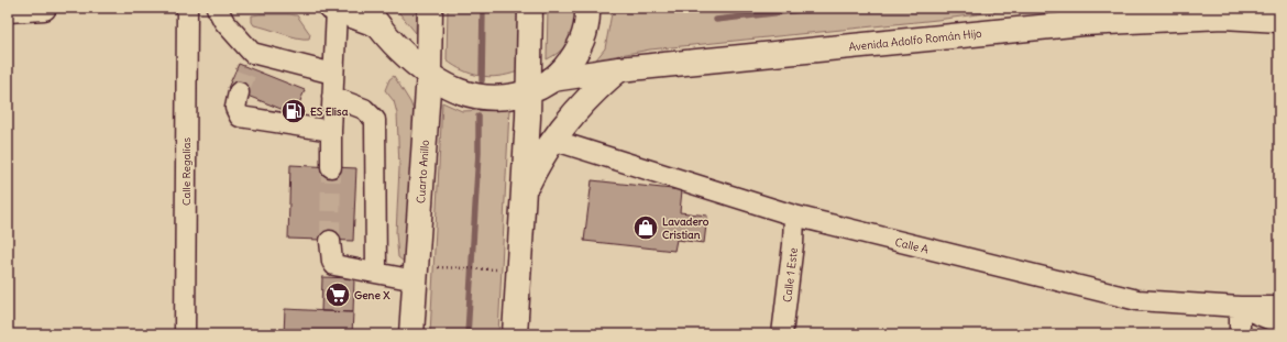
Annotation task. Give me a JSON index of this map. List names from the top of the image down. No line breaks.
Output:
{"streets":{"main road":["Avenida Adolfo Román Hijo","Cuarto Anillo"],"street":["Calle Regalías","Calle A","Calle 1 Este"]},"crossings":[["Calle A","Calle 1 Este"]],"places":{"fuel station":["ES Elisa"],"shop":["Lavadero Cristian"],"supermarket":["Gene X"]}}
